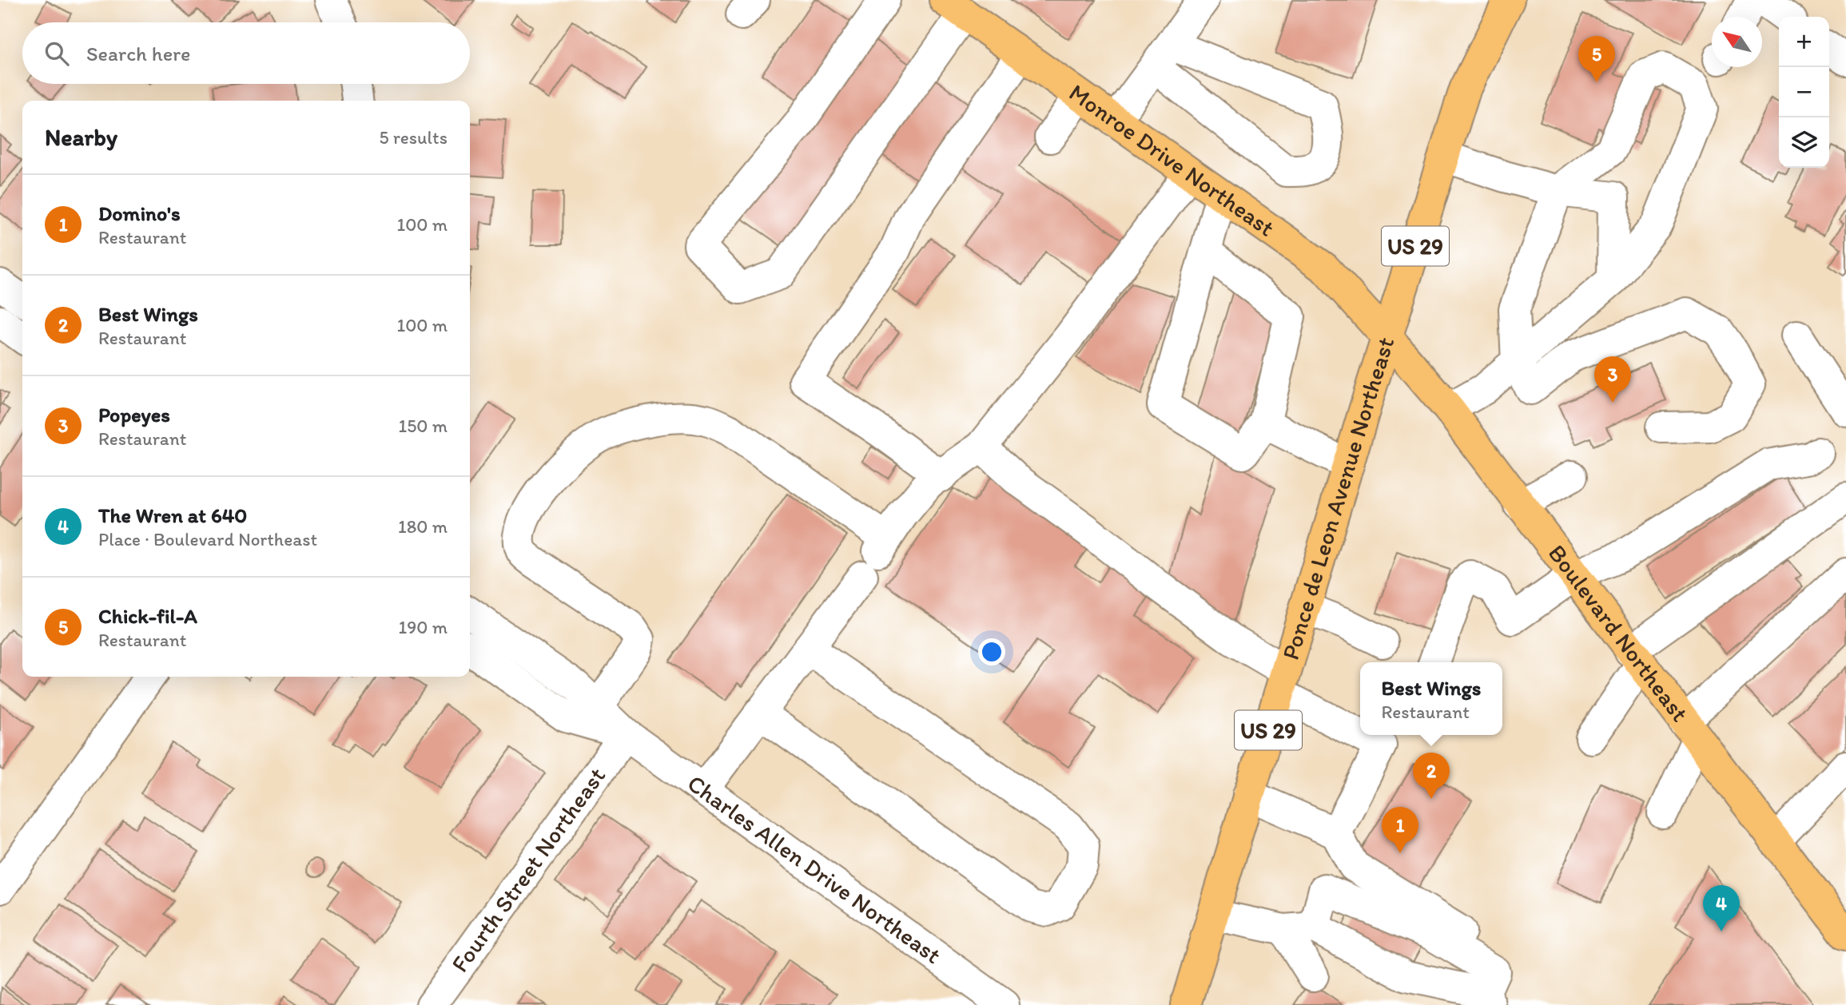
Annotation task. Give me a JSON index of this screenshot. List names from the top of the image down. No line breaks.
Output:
{"streets":{"main road":["Monroe Drive Northeast","US 29","Ponce de Leon Avenue Northeast","Boulevard Northeast"],"street":["Fourth Street Northeast","Charles Allen Drive Northeast"]},"crossings":[["Monroe Drive Northeast","Ponce de Leon Avenue Northeast"],["Monroe Drive Northeast","Boulevard Northeast"],["Ponce de Leon Avenue Northeast","Boulevard Northeast"],["Fourth Street Northeast","Charles Allen Drive Northeast"]],"north":"top left","page":{"map_buttons":["+","−"],"search":"Search here","pins":["5","3","2","1","4"],"heading":["Nearby","5 results"],"list":[{"mark":"1","name":"Domino's","note":"Restaurant","value":"100 m"},{"mark":"2","name":"Best Wings","note":"Restaurant","value":"100 m"},{"mark":"3","name":"Popeyes","note":"Restaurant","value":"150 m"},{"mark":"4","name":"The Wren at 640","note":"Place · Boulevard Northeast","value":"180 m"},{"mark":"5","name":"Chick-fil-A","note":"Restaurant","value":"190 m"}],"popup":["Best Wings","Restaurant"]}}
